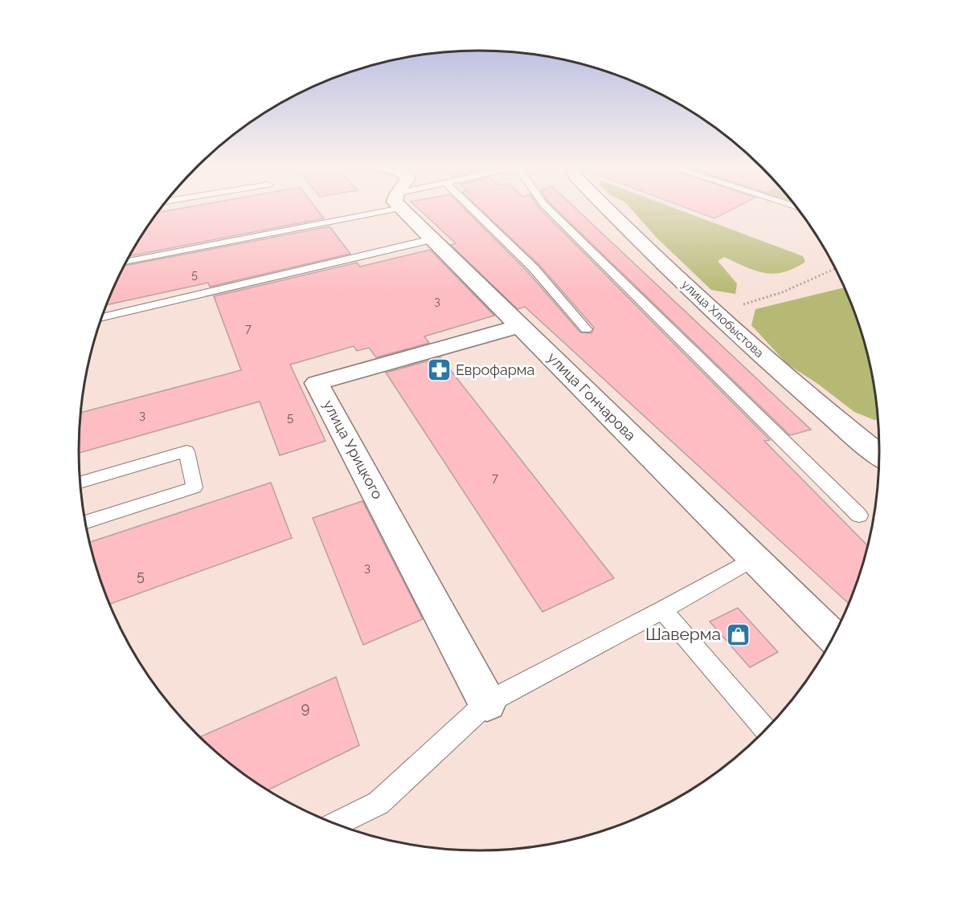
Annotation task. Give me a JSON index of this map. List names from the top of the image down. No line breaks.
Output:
{"streets":{"street":["улица Хлобыстова","улица Гончарова","улица Урицкого"]},"crossings":[["улица Гончарова","улица Урицкого"]],"places":{"pharmacy":["Еврофарма"],"shop":["Шаверма"]},"house_numbers":["5","3","7","3","5","7","3","5","9"]}
